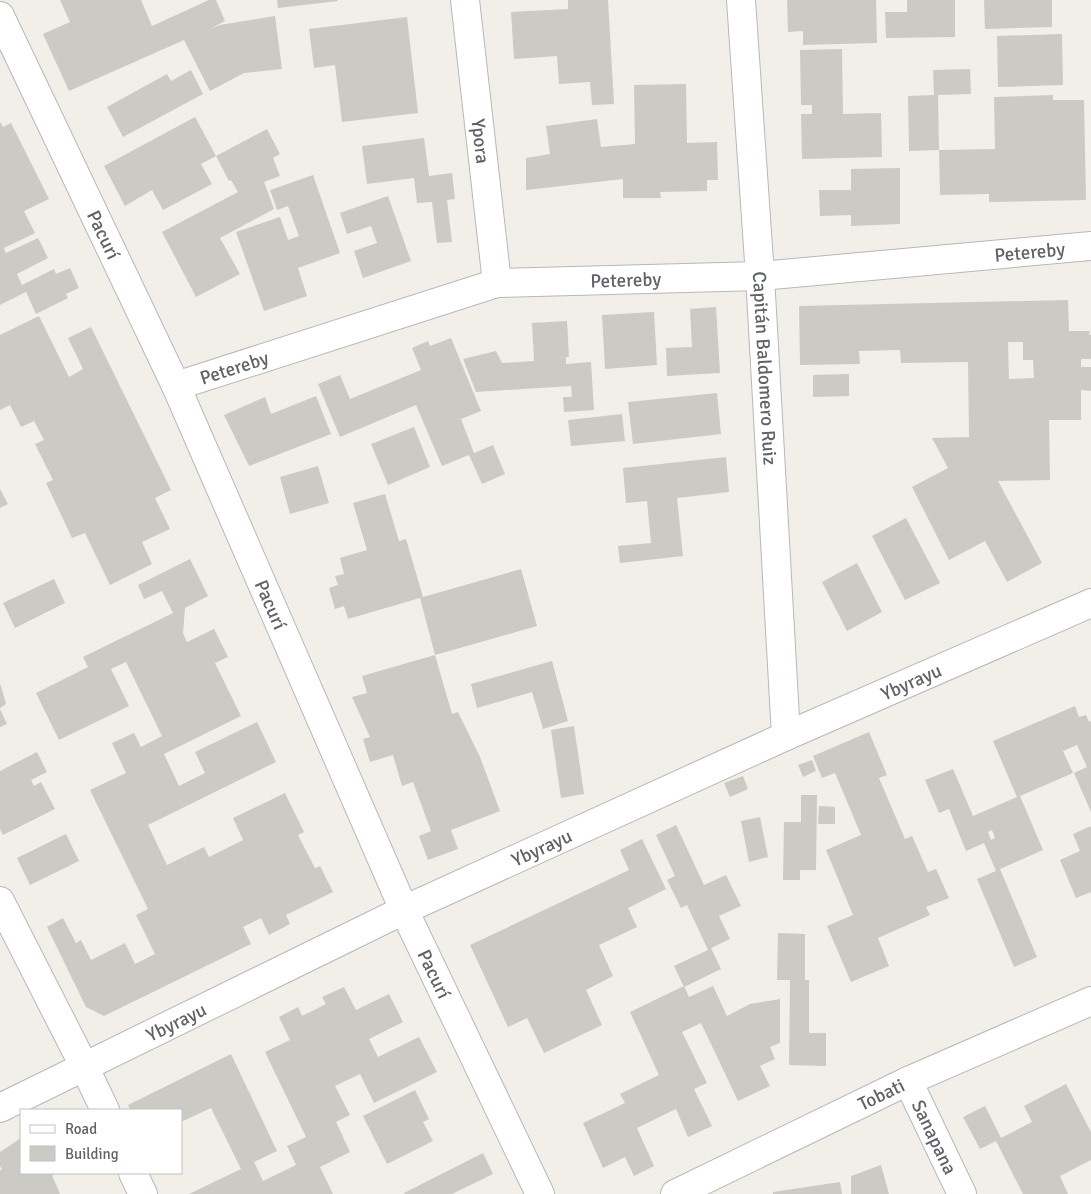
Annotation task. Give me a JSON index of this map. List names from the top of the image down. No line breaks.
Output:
{"streets":{"street":["Ypora","Pacurí","Petereby","Capitán Baldomero Ruiz","Ybyrayu","Tobati","Sanapana"]},"crossings":[["Ypora","Petereby"],["Pacurí","Petereby"],["Pacurí","Ybyrayu"],["Petereby","Capitán Baldomero Ruiz"],["Capitán Baldomero Ruiz","Ybyrayu"],["Tobati","Sanapana"]],"legend":["Road","Building"]}
